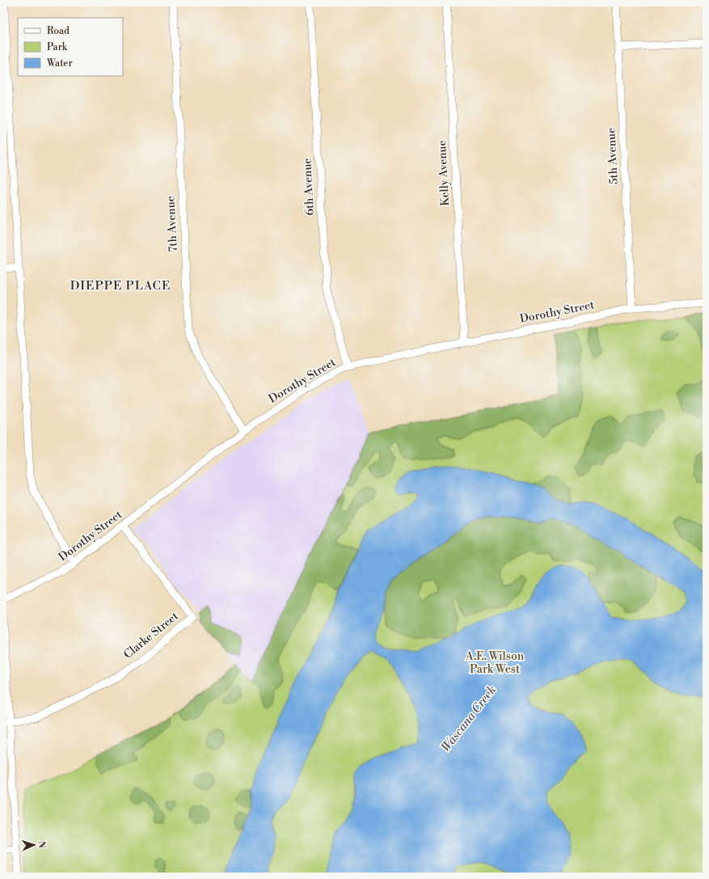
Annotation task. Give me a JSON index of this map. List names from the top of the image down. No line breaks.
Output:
{"streets":{"street":["5th Avenue","Kelly Avenue","6th Avenue","7th Avenue","Dorothy Street","Clarke Street"]},"crossings":[["5th Avenue","Dorothy Street"],["Kelly Avenue","Dorothy Street"],["6th Avenue","Dorothy Street"],["7th Avenue","Dorothy Street"],["Dorothy Street","Clarke Street"]],"districts":["DIEPPE PLACE"],"water":["Wascana Creek"],"parks":["A.E. Wilson Park West"],"legend":["Road","Park","Water"],"north":"right"}
